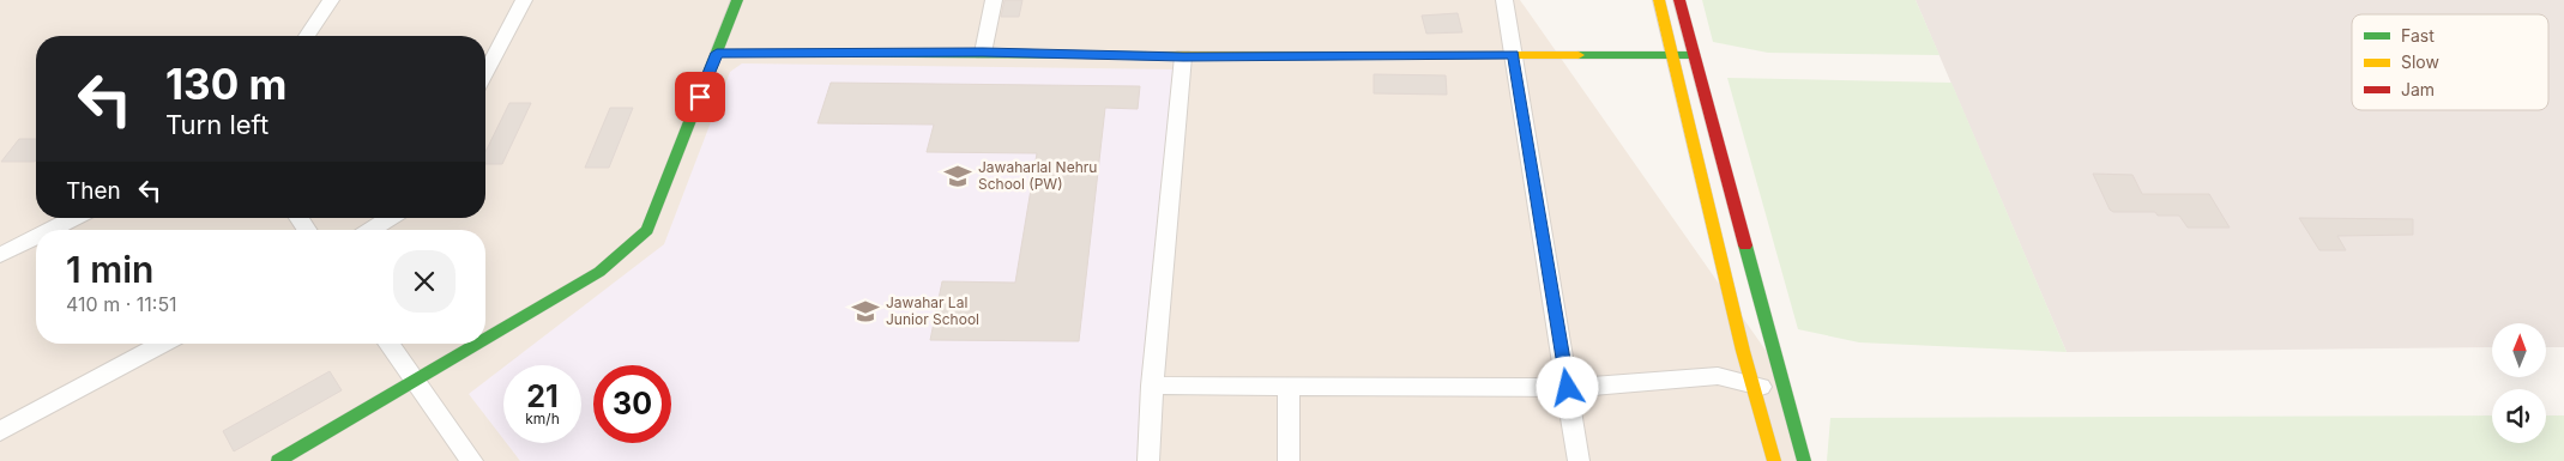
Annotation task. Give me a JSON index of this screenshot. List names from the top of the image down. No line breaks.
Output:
{"places":{"school or university":["Jawaharlal Nehru School (PW)","Jawahar Lal Junior School"]},"legend":["Fast","Slow","Jam"],"north":"top","page":{"turn":["130 m","Turn left"],"then":"Then","heading":["1 min","410 m · 11:51"],"speed":"21 km/h","limit":"30"}}
